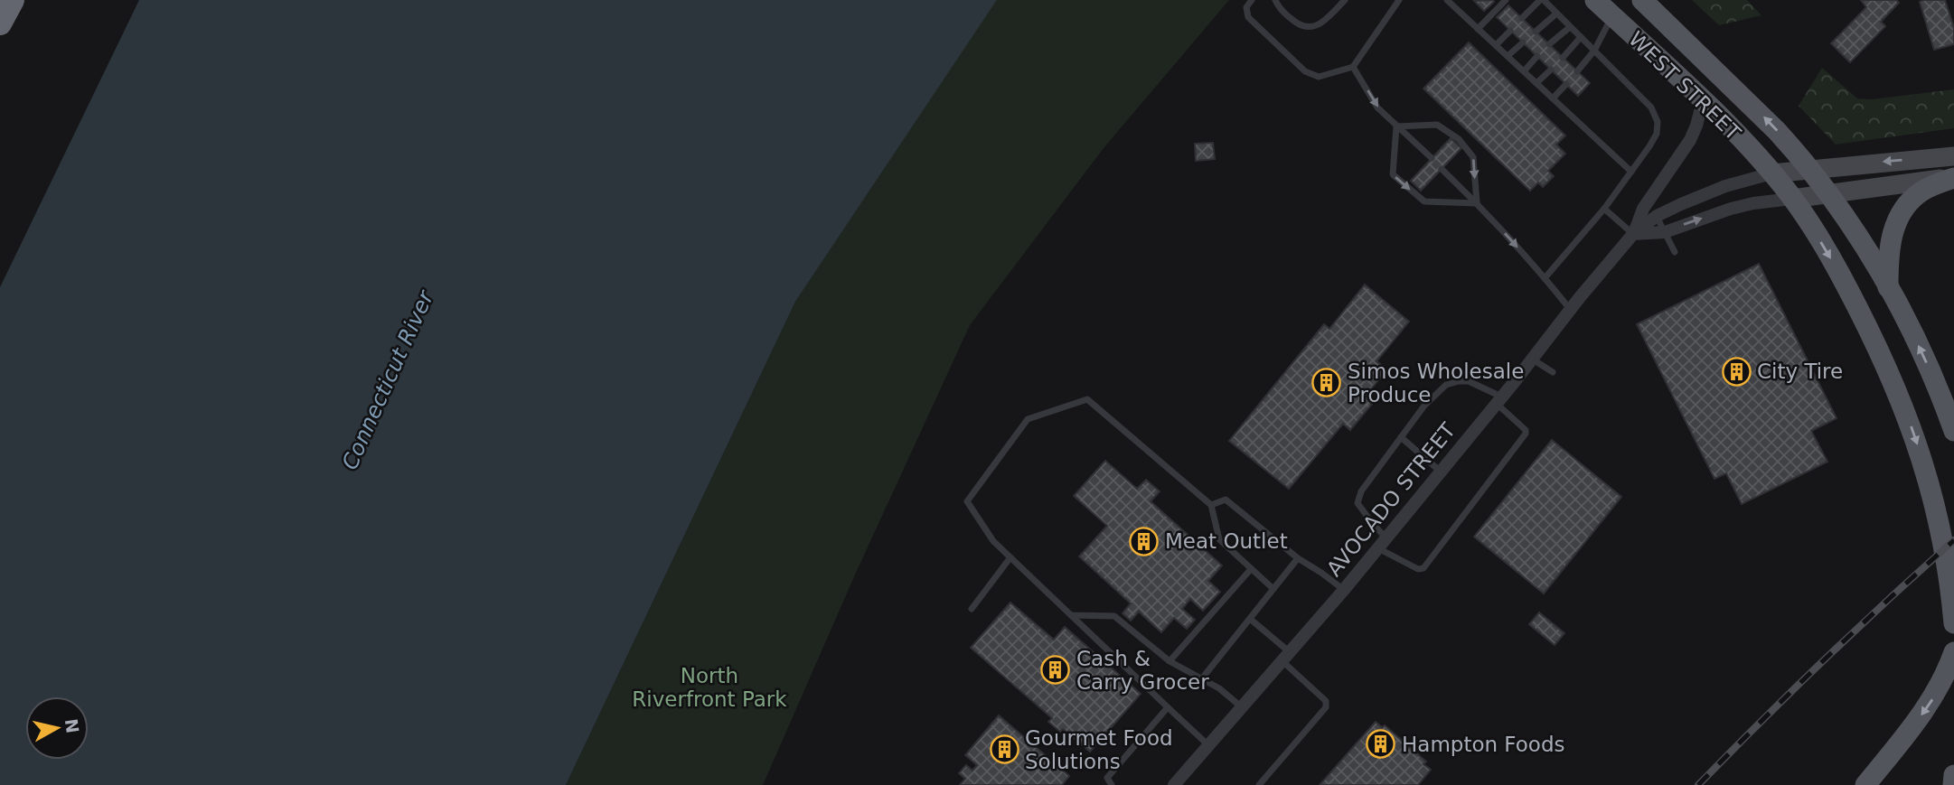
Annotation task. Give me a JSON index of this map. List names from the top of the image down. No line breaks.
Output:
{"streets":{"main road":["WEST STREET"],"street":["AVOCADO STREET"]},"crossings":[["WEST STREET","AVOCADO STREET"]],"water":["Connecticut River"],"parks":["North Riverfront Park"],"places":{"building":["City Tire","Simos Wholesale Produce","Meat Outlet","Cash & Carry Grocer","Hampton Foods","Gourmet Food Solutions"]},"north":"right"}
